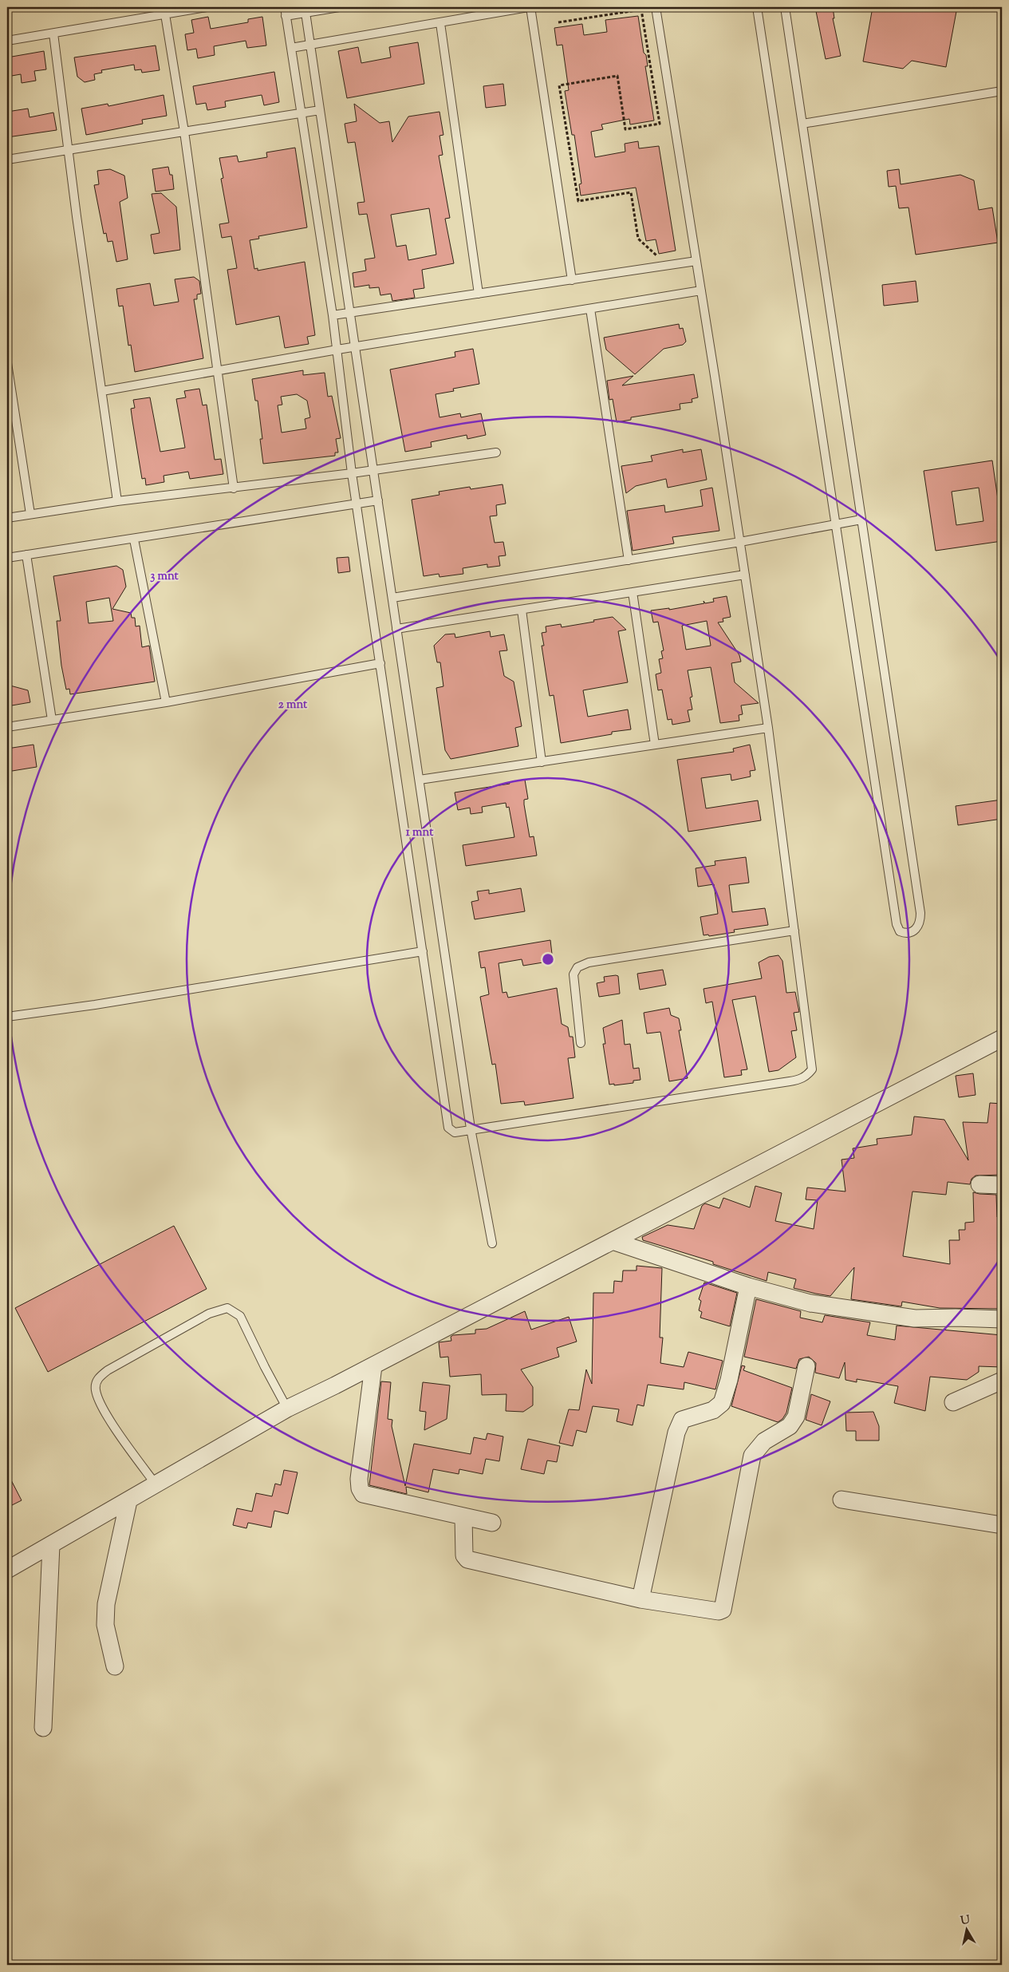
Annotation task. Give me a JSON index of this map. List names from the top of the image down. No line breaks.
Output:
{"north":"top","rings":["3 mnt","2 mnt","1 mnt"]}
